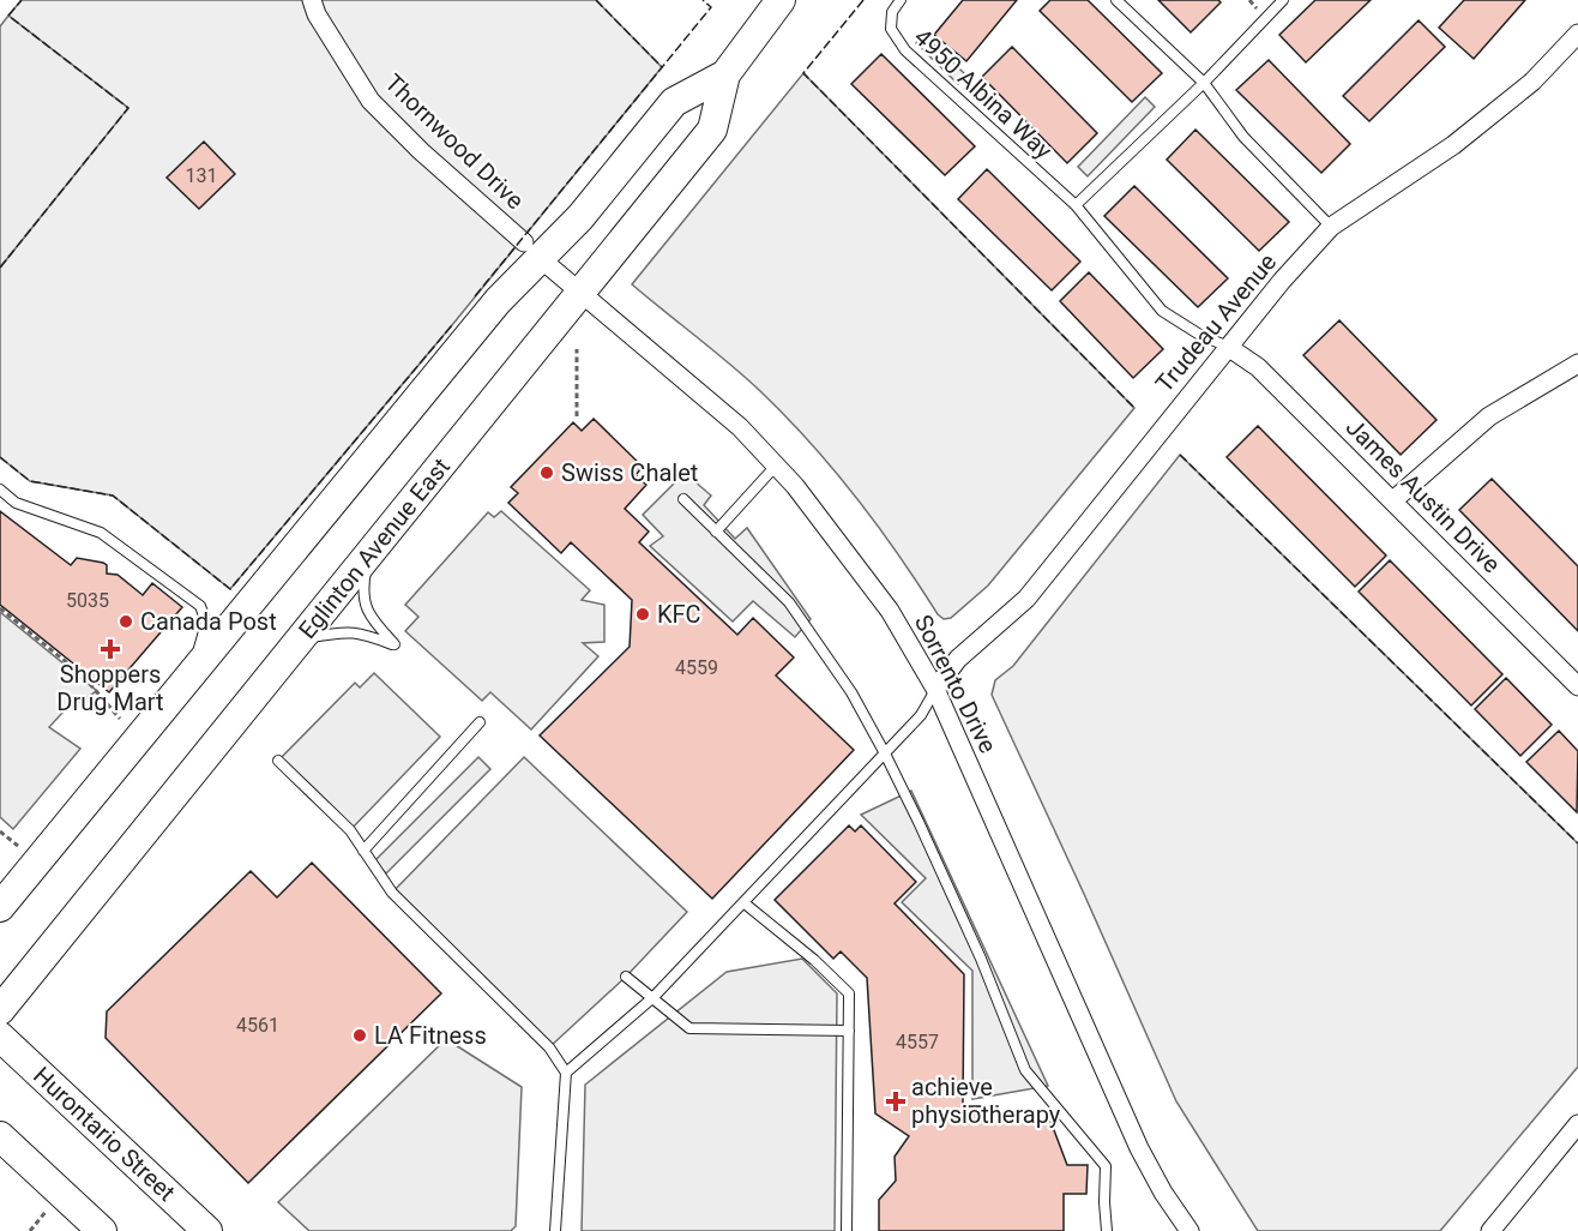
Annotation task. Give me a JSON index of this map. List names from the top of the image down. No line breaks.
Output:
{"streets":{"main road":["Eglinton Avenue East","Hurontario Street"],"street":["Thornwood Drive","Trudeau Avenue","James Austin Drive","Sorrento Drive"],"lane":["4950 Albina Way"]},"crossings":[["4950 Albina Way","Trudeau Avenue"],["4950 Albina Way","James Austin Drive"],["Thornwood Drive","Eglinton Avenue East"],["Thornwood Drive","Sorrento Drive"],["Trudeau Avenue","James Austin Drive"],["Trudeau Avenue","Sorrento Drive"],["Eglinton Avenue East","Sorrento Drive"]],"places":{"other":["Swiss Chalet","KFC","Canada Post","LA Fitness"],"health":["Shoppers Drug Mart","achieve physiotherapy"]},"house_numbers":["131","5035","4559","4561","4557"]}
